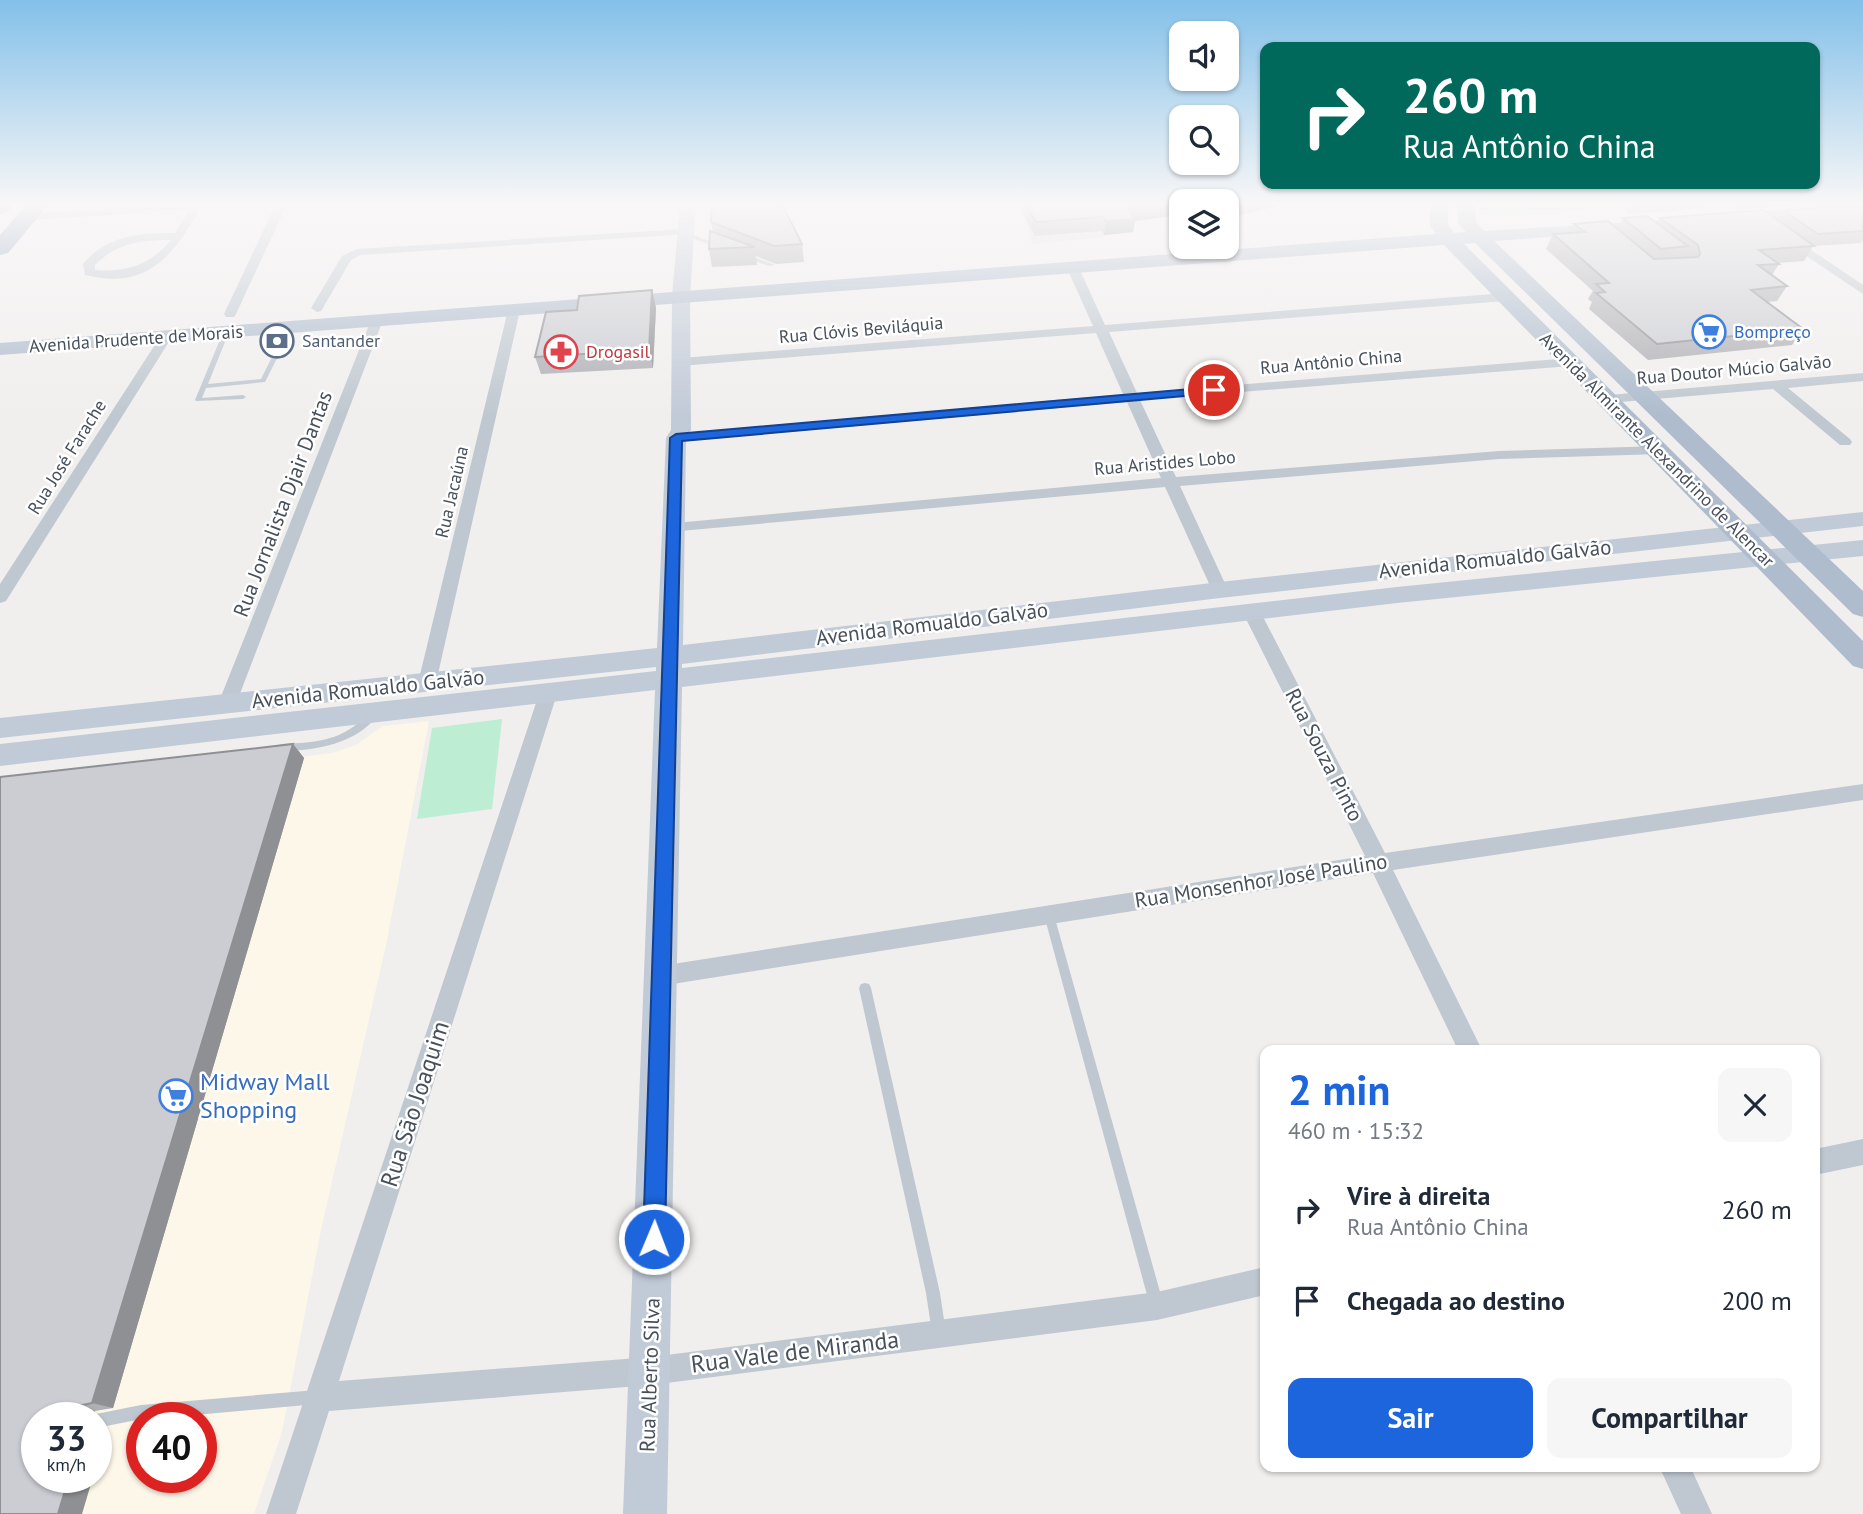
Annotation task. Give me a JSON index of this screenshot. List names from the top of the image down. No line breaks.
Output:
{"streets":{"main road":["Avenida Prudente de Morais","Avenida Almirante Alexandrino de Alencar","Avenida Romualdo Galvão","Rua Alberto Silva"],"street":["Rua Clóvis Beviláquia","Rua Antônio China","Rua Doutor Múcio Galvão","Rua José Farache","Rua Aristides Lobo","Rua Jacaúna","Rua Jornalista Djair Dantas","Rua Souza Pinto","Rua Monsenhor José Paulino","Rua São Joaquim","Rua Vale de Miranda"]},"crossings":[["Rua Clóvis Beviláquia","Avenida Almirante Alexandrino de Alencar"],["Rua Clóvis Beviláquia","Rua Alberto Silva"],["Avenida Prudente de Morais","Rua José Farache"],["Avenida Prudente de Morais","Rua Jacaúna"],["Avenida Prudente de Morais","Rua Jornalista Djair Dantas"],["Avenida Prudente de Morais","Rua Alberto Silva"],["Rua Antônio China","Avenida Almirante Alexandrino de Alencar"],["Rua Antônio China","Rua Alberto Silva"],["Rua Doutor Múcio Galvão","Avenida Almirante Alexandrino de Alencar"],["Avenida Almirante Alexandrino de Alencar","Rua Aristides Lobo"],["Avenida Almirante Alexandrino de Alencar","Avenida Romualdo Galvão"],["Rua Aristides Lobo","Rua Alberto Silva"],["Rua Jacaúna","Avenida Romualdo Galvão"],["Rua Jornalista Djair Dantas","Avenida Romualdo Galvão"],["Avenida Romualdo Galvão","Rua Souza Pinto"],["Avenida Romualdo Galvão","Rua São Joaquim"],["Avenida Romualdo Galvão","Rua Alberto Silva"],["Rua Souza Pinto","Rua Monsenhor José Paulino"],["Rua Monsenhor José Paulino","Rua Alberto Silva"],["Rua São Joaquim","Rua Vale de Miranda"],["Rua Vale de Miranda","Rua Alberto Silva"]],"places":{"supermarket":["Bompreço","Midway Mall Shopping"],"bank":["Santander"],"pharmacy":["Drogasil"]},"page":{"turn":["260 m","Rua Antônio China"],"heading":["2 min","460 m · 15:32"],"list":[{"name":"Vire à direita","note":"Rua Antônio China","value":"260 m"},{"name":"Chegada ao destino","value":"200 m"}],"buttons":["Sair","Compartilhar"],"speed":"33 km/h","limit":"40"}}
